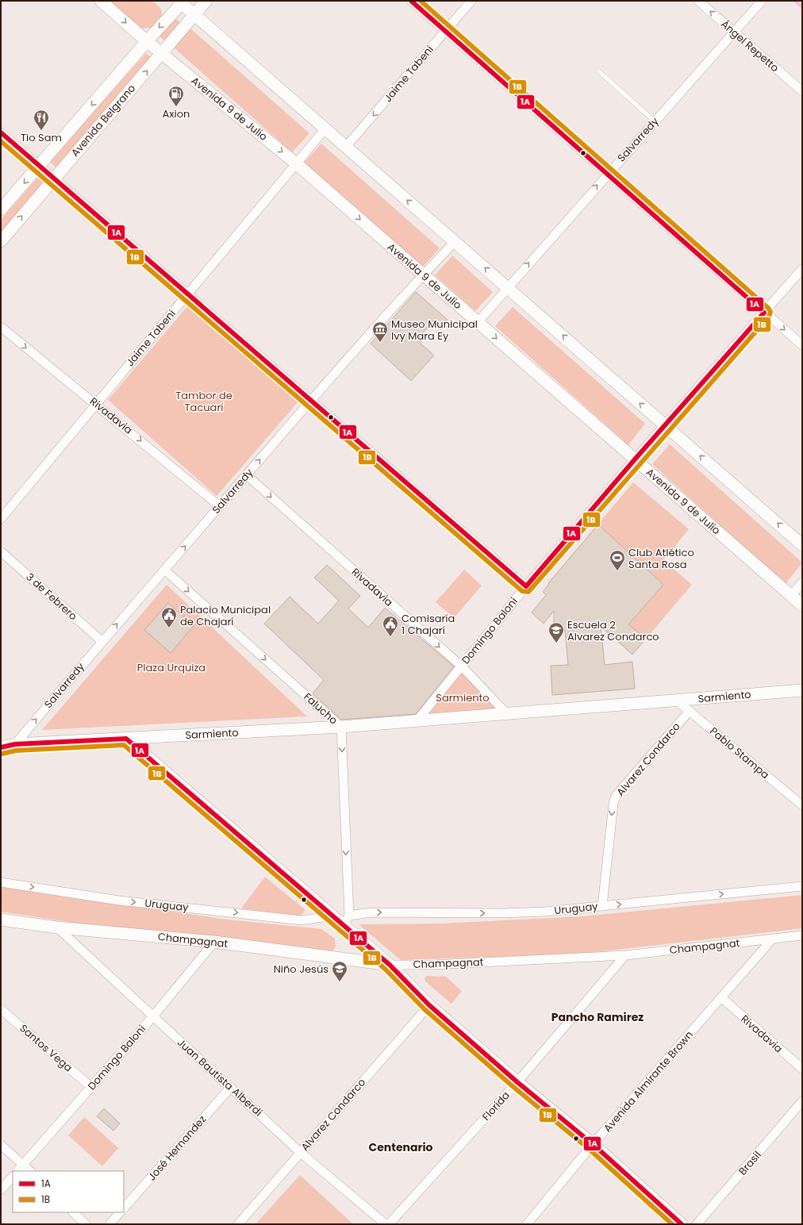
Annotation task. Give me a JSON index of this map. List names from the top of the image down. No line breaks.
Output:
{"streets":{"main road":["Avenida 9 de Julio","Avenida Belgrano","Sarmiento","Champagnat"],"street":["Ángel Repetto","Jaime Tabeni","Salvarredy","Rivadavia","3 de Febrero","Domingo Baloni","Falucho","Pablo Stampa","Alvarez Condarco","Uruguay","Santos Vega","Juan Bautista Alberdi","Avenida Almirante Brown","Florida","José Hernandez","Brasil"]},"crossings":[["Ángel Repetto","Salvarredy"],["Jaime Tabeni","Avenida 9 de Julio"],["Jaime Tabeni","Rivadavia"],["Avenida 9 de Julio","Avenida Belgrano"],["Avenida 9 de Julio","Salvarredy"],["Avenida 9 de Julio","Domingo Baloni"],["Salvarredy","Rivadavia"],["Salvarredy","3 de Febrero"],["Salvarredy","Sarmiento"],["Salvarredy","Falucho"],["Rivadavia","Domingo Baloni"],["Rivadavia","Sarmiento"],["Rivadavia","Avenida Almirante Brown"],["Domingo Baloni","Sarmiento"],["Domingo Baloni","Champagnat"],["Domingo Baloni","Santos Vega"],["Domingo Baloni","Juan Bautista Alberdi"],["Sarmiento","Falucho"],["Sarmiento","Pablo Stampa"],["Falucho","Uruguay"],["Pablo Stampa","Alvarez Condarco"],["Alvarez Condarco","Uruguay"],["Alvarez Condarco","Juan Bautista Alberdi"],["Champagnat","Juan Bautista Alberdi"],["Champagnat","Avenida Almirante Brown"],["Champagnat","Florida"],["Juan Bautista Alberdi","José Hernandez"]],"one_way":["Salvarredy","Rivadavia","Falucho","Alvarez Condarco","Uruguay"],"districts":["Pancho Ramirez","Centenario"],"parks":["Tambor de Tacuarí","Plaza Urquiza","Sarmiento"],"places":{"fuel station":["Axion"],"restaurant":["Tio Sam"],"museum":["Museo Municipal Ivy Mara Ey"],"sports":["Club Atlético Santa Rosa"],"public building":["Palacio Municipal de Chajarí","Comisaría 1 Chajarí"],"school or university":["Escuela 2 Alvarez Condarco","Niño Jesús"]},"lines":["transit line 1A","transit line 1B"],"legend":["1A","1B"]}
